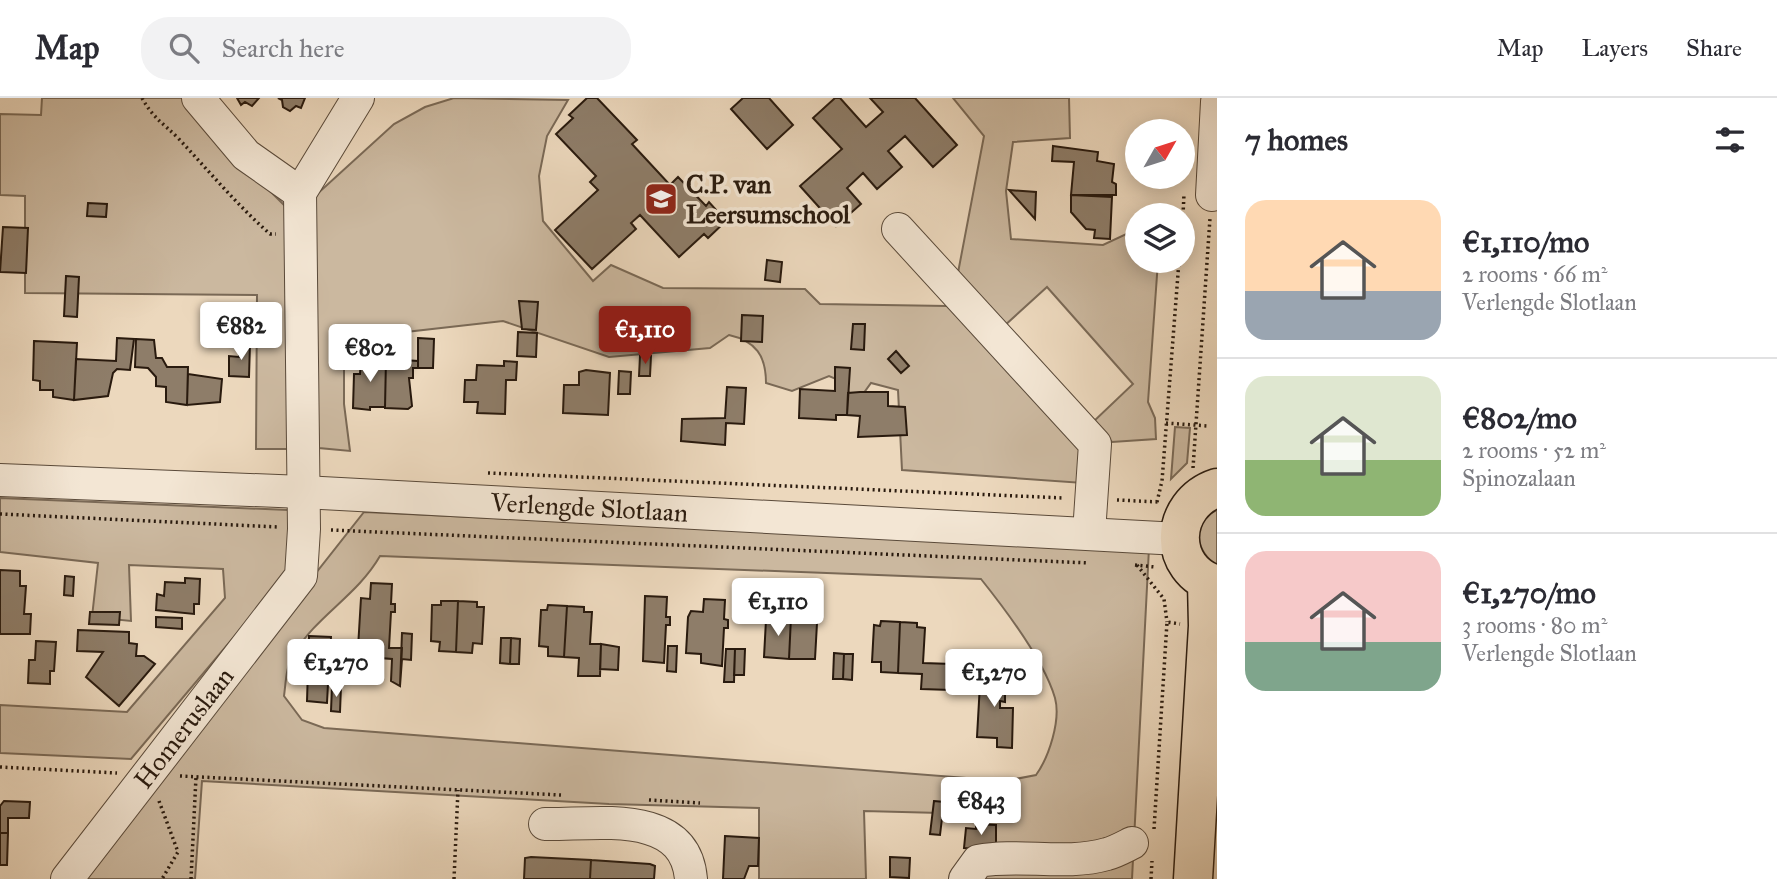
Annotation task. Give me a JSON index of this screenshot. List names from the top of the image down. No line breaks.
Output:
{"streets":{"street":["Verlengde Slotlaan","Homeruslaan"]},"crossings":[["Verlengde Slotlaan","Homeruslaan"]],"places":{"school or university":["C.P. van Leersumschool"]},"north":"top right","page":{"header":"Map","search":"Search here","nav":["Map","Layers","Share"],"heading":"7 homes","list":[{"name":"€1,110/mo","note":"2 rooms · 66 m² · Verlengde Slotlaan"},{"name":"€802/mo","note":"2 rooms · 52 m² · Spinozalaan"},{"name":"€1,270/mo","note":"3 rooms · 80 m² · Verlengde Slotlaan"}],"price":["€882","€1,110","€802","€1,110","€1,270","€1,270","€843"]}}
